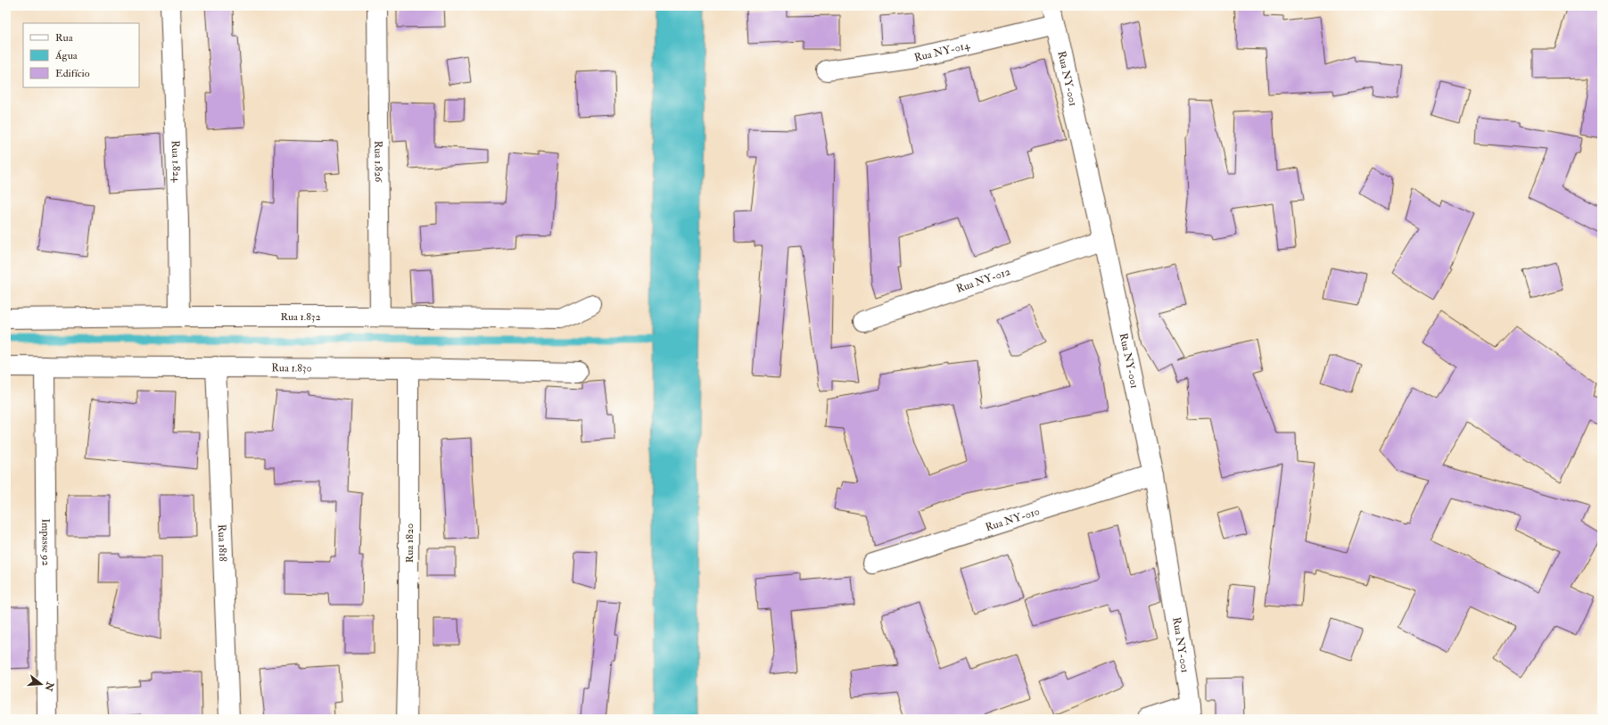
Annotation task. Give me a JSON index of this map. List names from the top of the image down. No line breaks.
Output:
{"streets":{"street":["Rua NY-014","Rua NY-001","Rua 1.824","Rua 1.826","Rua NY-012","Rua 1.832","Rua 1.830","Rua NY-010","Impasse 92","Rua 1818","Rua 1820"]},"crossings":[["Rua NY-014","Rua NY-001"],["Rua NY-001","Rua NY-012"],["Rua NY-001","Rua NY-010"],["Rua 1.824","Rua 1.832"],["Rua 1.826","Rua 1.832"],["Rua 1.830","Impasse 92"],["Rua 1.830","Rua 1818"],["Rua 1.830","Rua 1820"]],"legend":["Rua","Água","Edifício"],"north":"right"}
